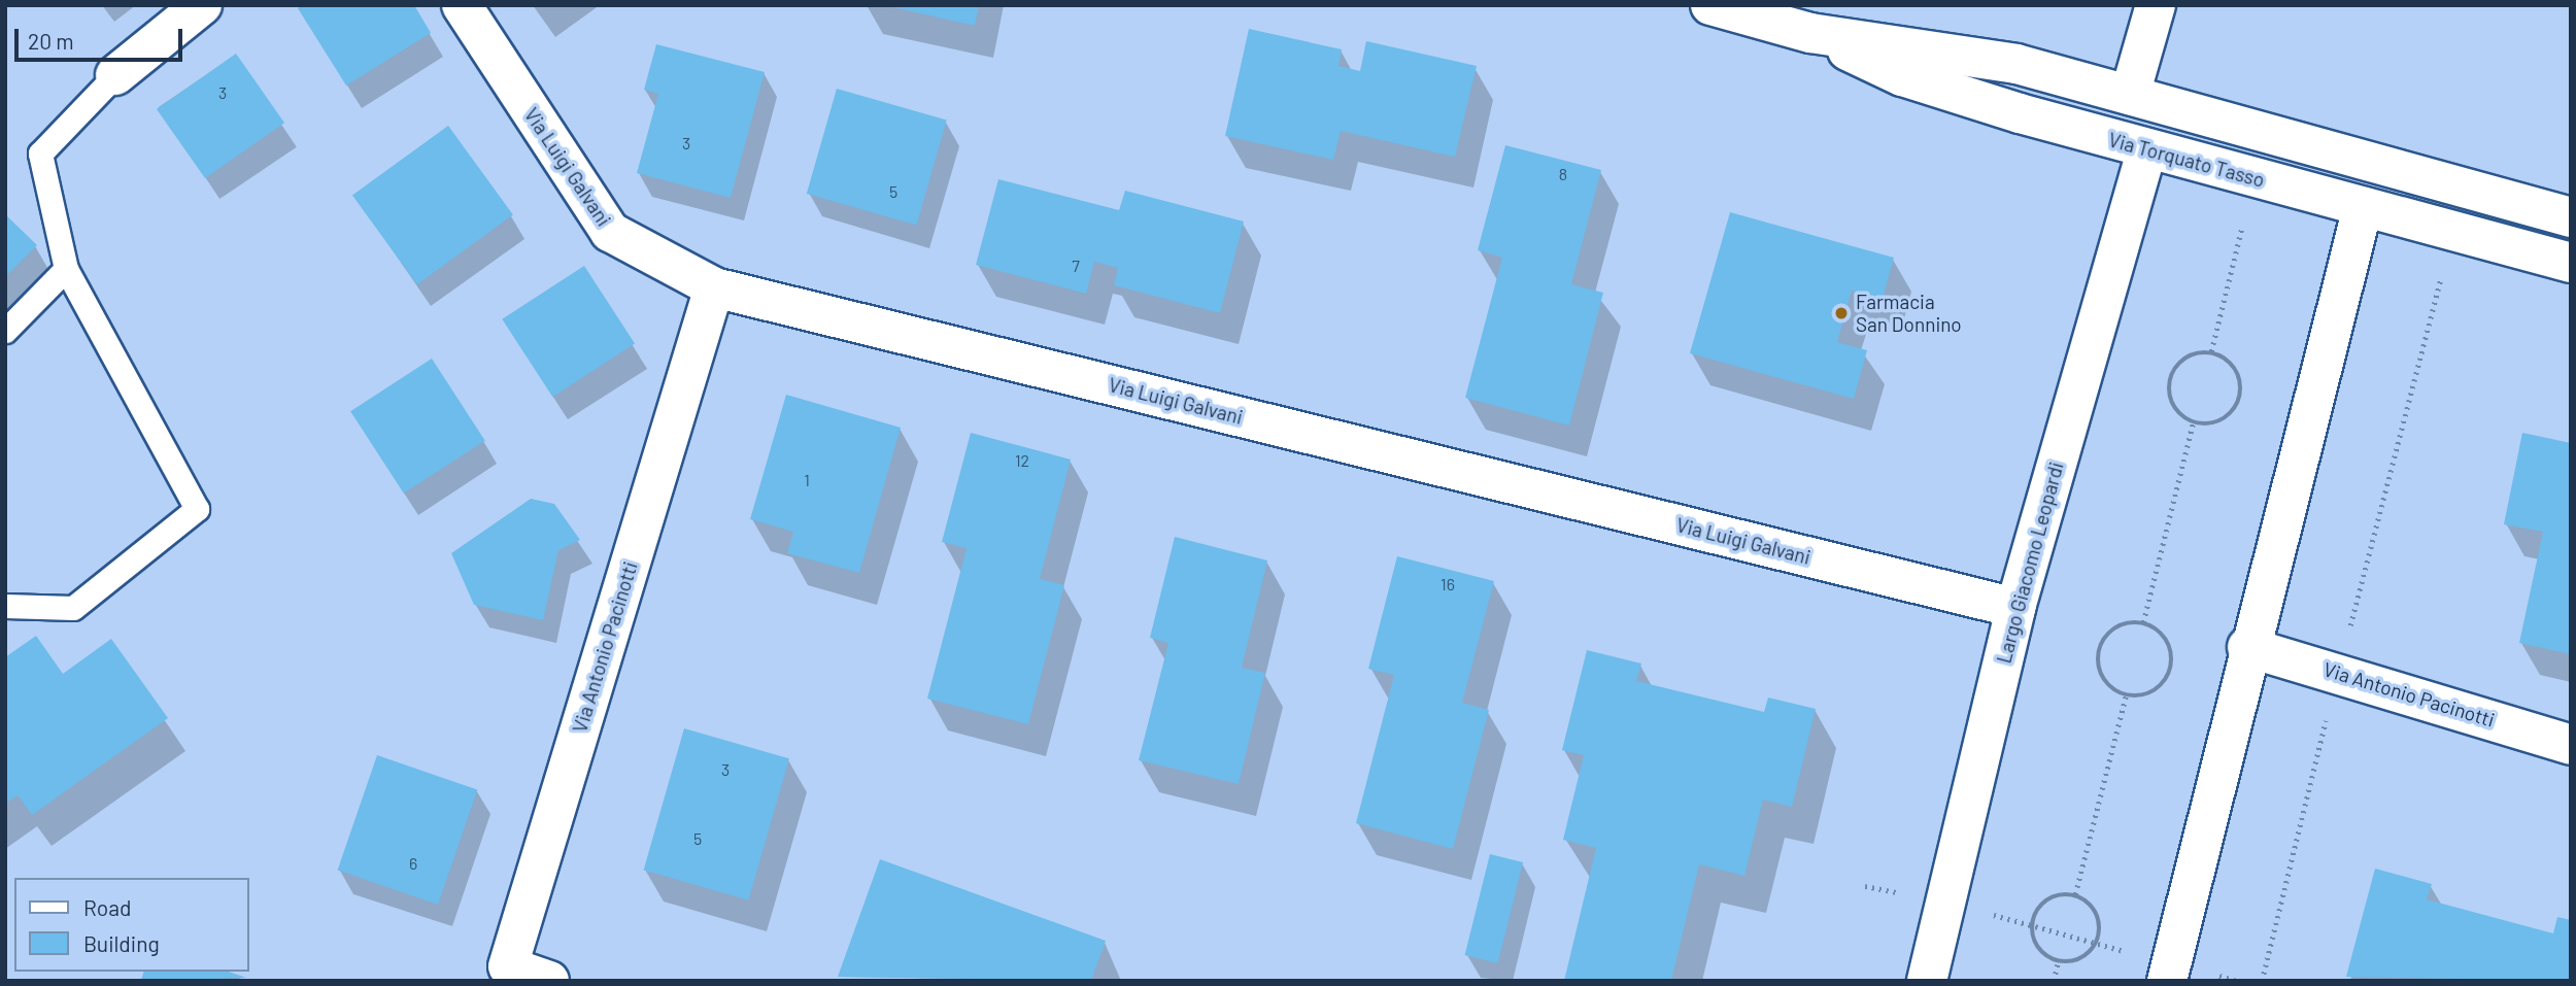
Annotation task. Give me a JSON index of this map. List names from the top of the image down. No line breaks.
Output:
{"streets":{"street":["Via Torquato Tasso","Via Luigi Galvani","Largo Giacomo Leopardi","Via Antonio Pacinotti"]},"crossings":[["Via Torquato Tasso","Largo Giacomo Leopardi"],["Via Luigi Galvani","Largo Giacomo Leopardi"],["Via Luigi Galvani","Via Antonio Pacinotti"]],"places":["Farmacia San Donnino"],"house_numbers":["3","3","8","5","7","12","1","16","3","5","6"],"legend":["Road","Building"],"scale_bar":"20 m"}
